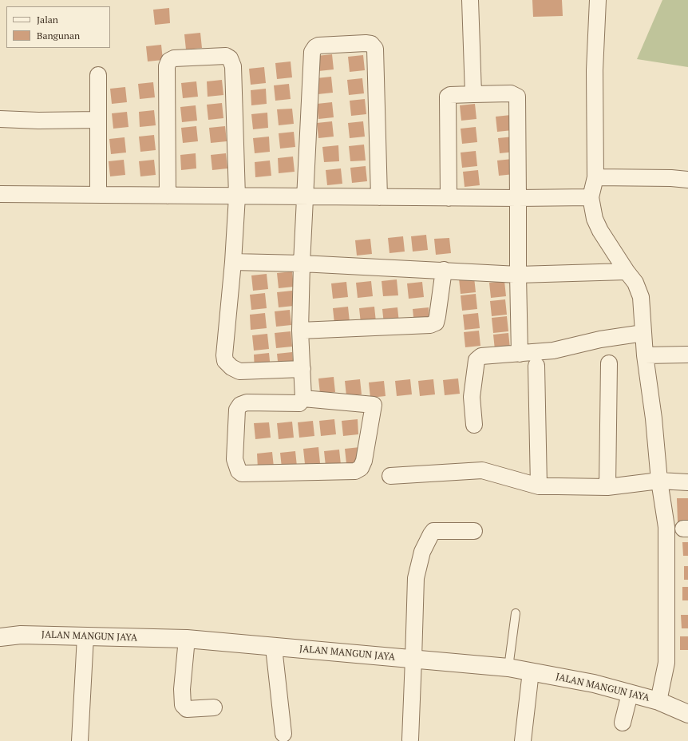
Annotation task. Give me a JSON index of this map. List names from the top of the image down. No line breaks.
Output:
{"streets":{"street":["JALAN MANGUN JAYA"]},"legend":["Jalan","Bangunan"]}
